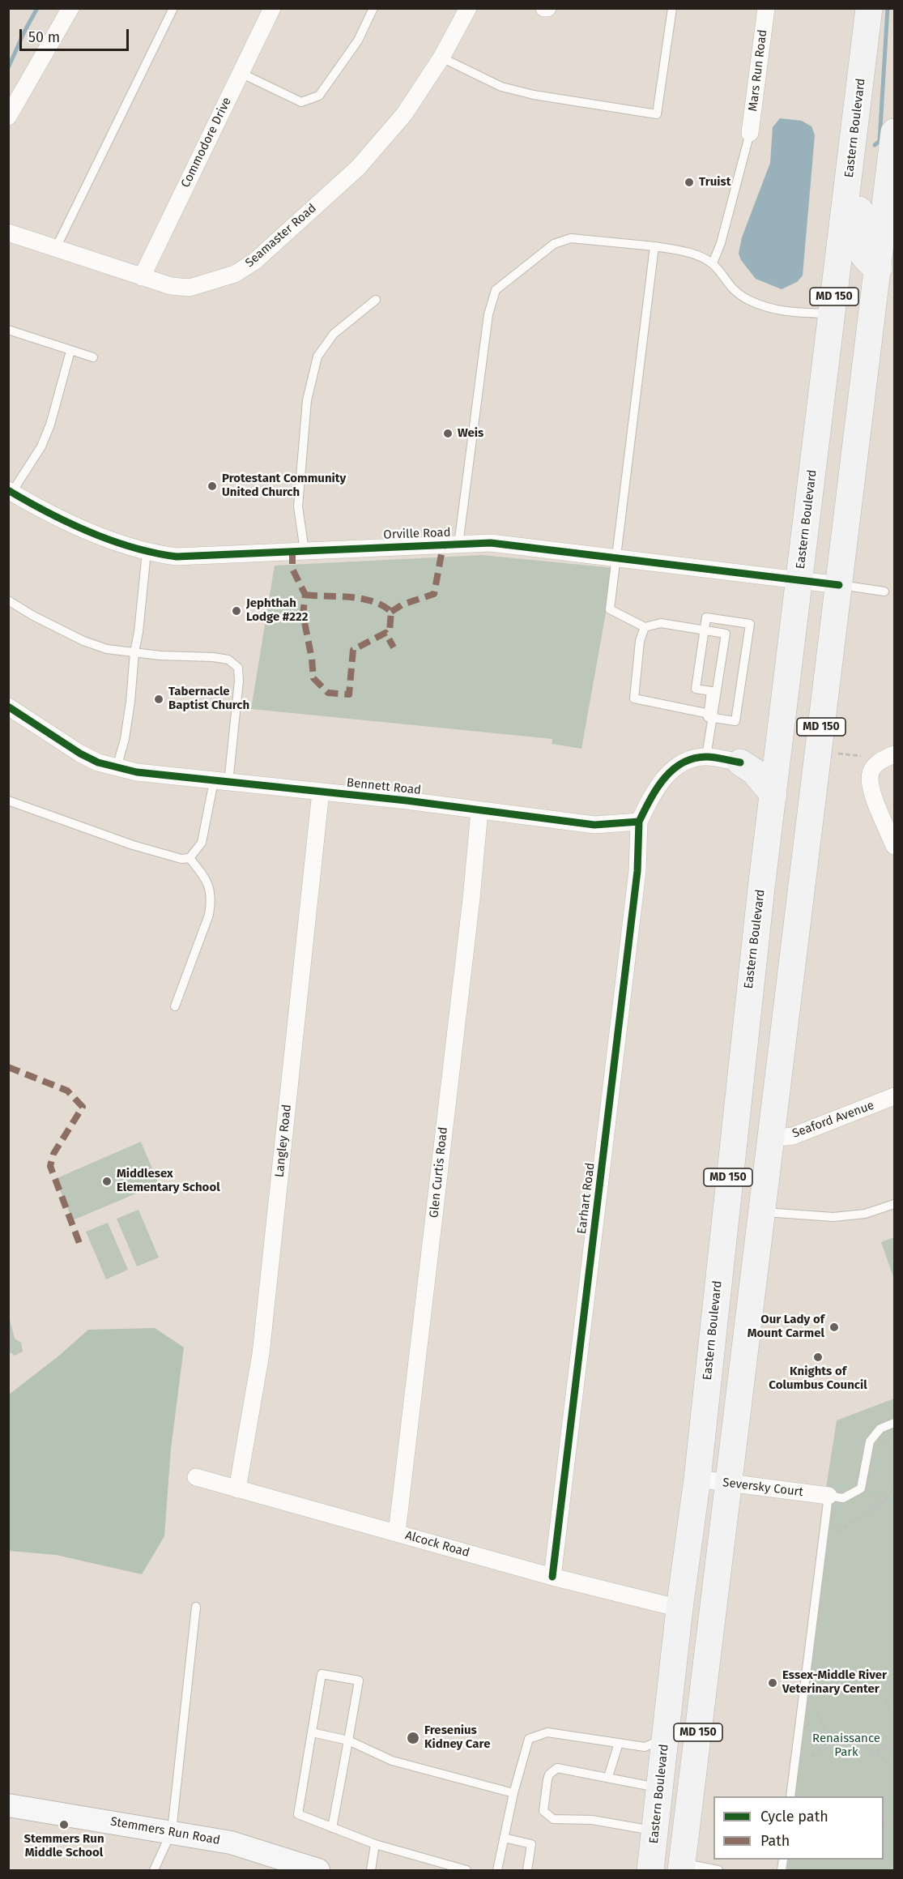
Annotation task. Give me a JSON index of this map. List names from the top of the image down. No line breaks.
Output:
{"streets":{"main road":["Eastern Boulevard","MD 150","Stemmers Run Road"],"street":["Mars Run Road","Commodore Drive","Seamaster Road","Orville Road","Bennett Road","Seaford Avenue","Langley Road","Glen Curtis Road","Earhart Road","Seversky Court","Alcock Road"]},"crossings":[["Eastern Boulevard","Orville Road"],["Eastern Boulevard","Seversky Court"],["Eastern Boulevard","Alcock Road"],["Commodore Drive","Seamaster Road"],["MD 150","Orville Road"],["MD 150","Seaford Avenue"],["MD 150","Seversky Court"],["Bennett Road","Langley Road"],["Bennett Road","Glen Curtis Road"],["Bennett Road","Earhart Road"],["Langley Road","Alcock Road"],["Glen Curtis Road","Alcock Road"],["Earhart Road","Alcock Road"]],"parks":["Renaissance Park"],"places":["Truist","Weis","Protestant Community United Church","Jephthah Lodge #222","Tabernacle Baptist Church","Middlesex Elementary School","Our Lady of Mount Carmel","Knights of Columbus Council","Essex-Middle River Veterinary Center","Fresenius Kidney Care","Stemmers Run Middle School"],"legend":["Cycle path","Path"],"scale_bar":"50 m"}
